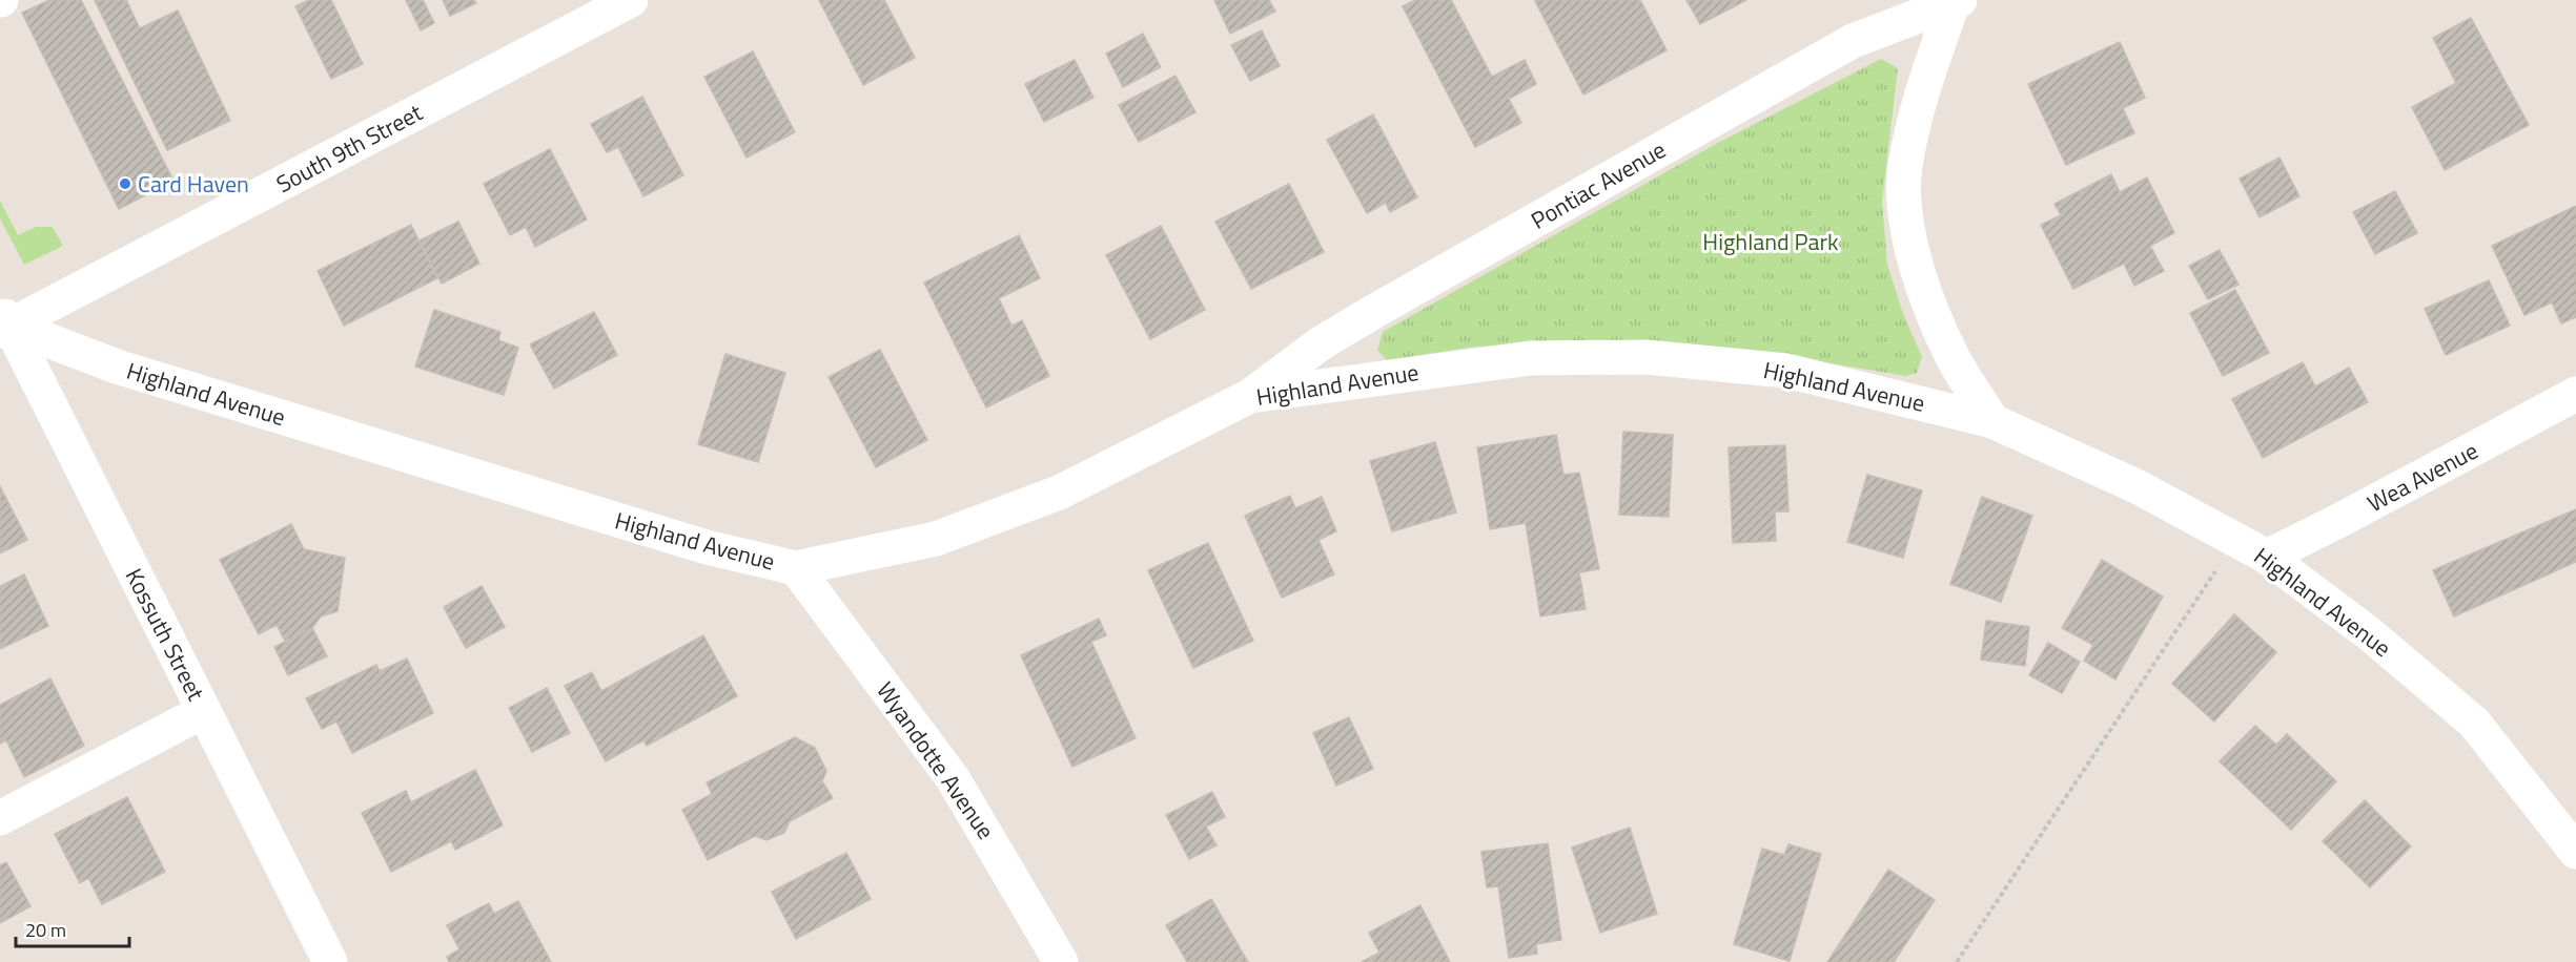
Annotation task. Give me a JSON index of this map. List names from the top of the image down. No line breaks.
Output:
{"streets":{"street":["South 9th Street","Pontiac Avenue","Highland Avenue","Wea Avenue","Kossuth Street","Wyandotte Avenue"]},"crossings":[["South 9th Street","Highland Avenue"],["South 9th Street","Kossuth Street"],["Pontiac Avenue","Highland Avenue"],["Highland Avenue","Wea Avenue"],["Highland Avenue","Kossuth Street"],["Highland Avenue","Wyandotte Avenue"]],"parks":["Highland Park"],"places":["Card Haven"],"scale_bar":"20 m"}
